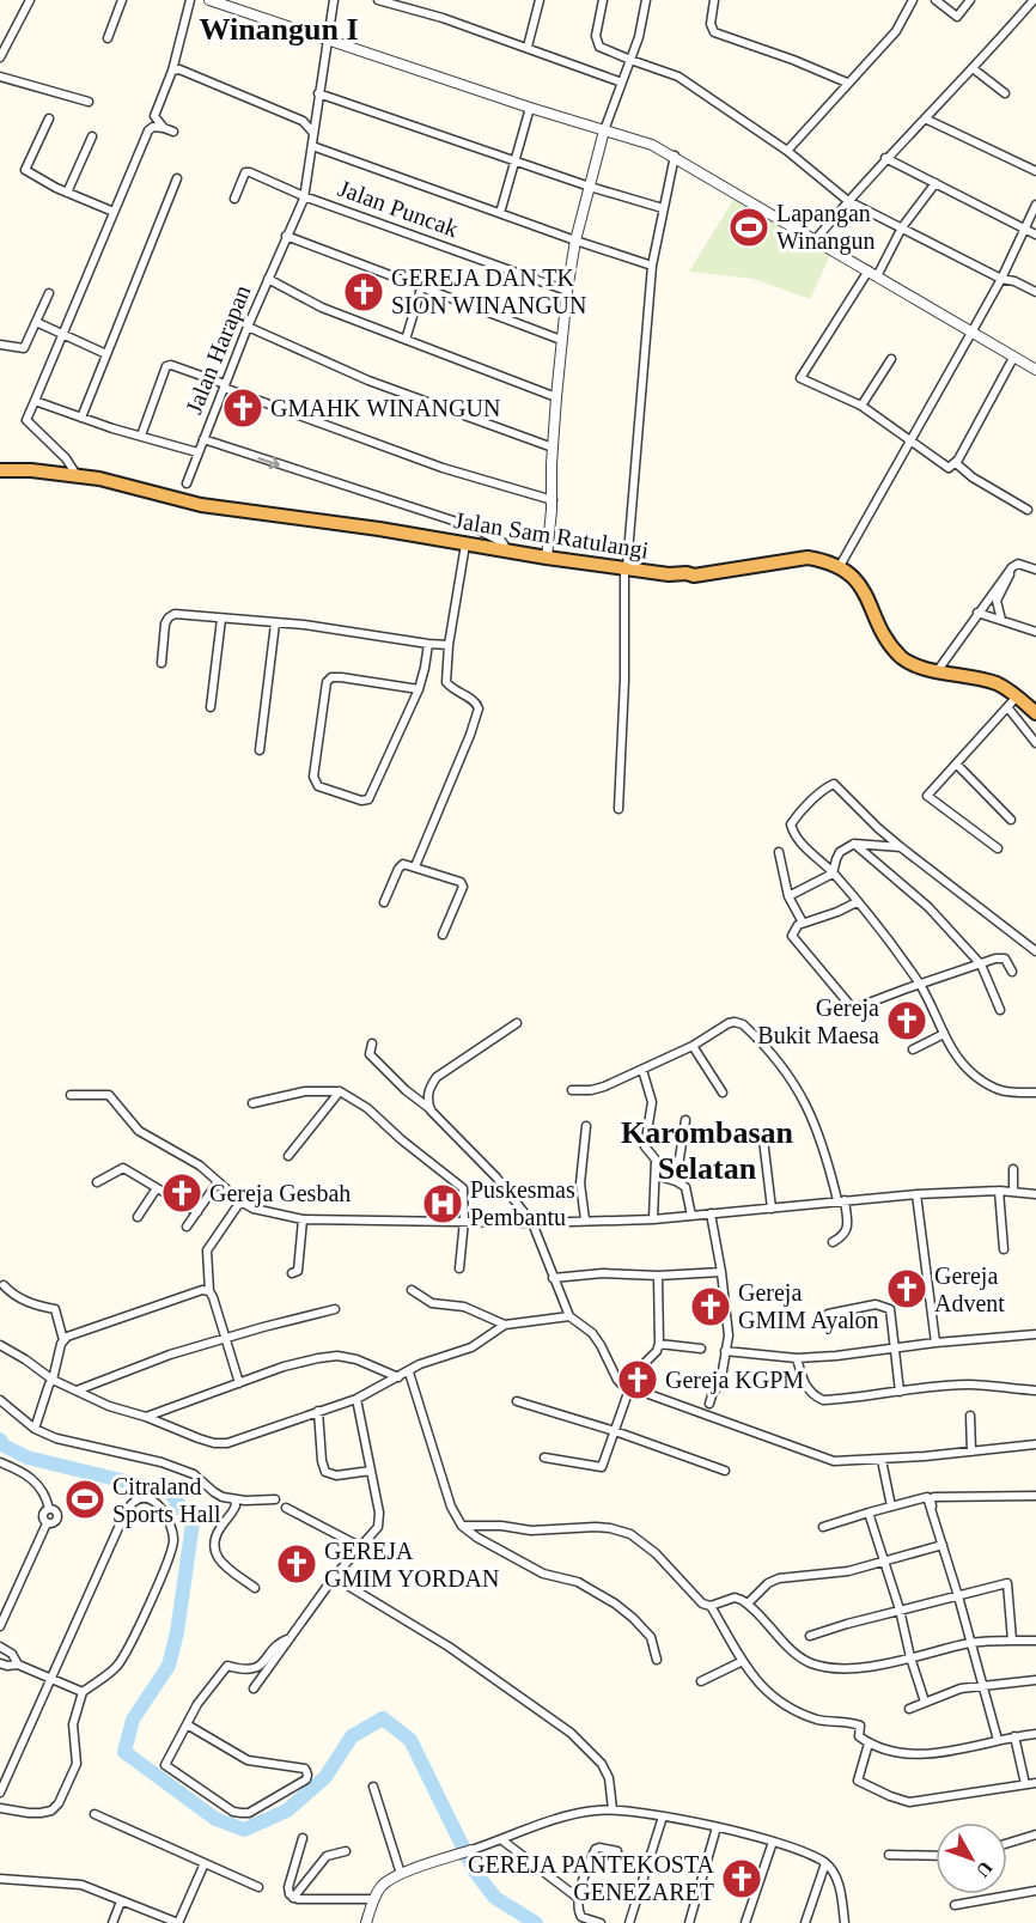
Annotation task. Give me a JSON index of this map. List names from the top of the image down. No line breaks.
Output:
{"streets":{"highway":["Jalan Sam Ratulangi"],"street":["Jalan Puncak","Jalan Harapan"]},"crossings":[["Jalan Puncak","Jalan Harapan"],["Jalan Harapan","Jalan Sam Ratulangi"]],"districts":["Winangun I","Karombasan Selatan"],"places":{"sports":["Lapangan Winangun","Citraland Sports Hall"],"church":["GEREJA DAN TK SION WINANGUN","GMAHK WINANGUN","Gereja Bukit Maesa","Gereja Gesbah","Gereja Advent","Gereja GMIM Ayalon","Gereja KGPM","GEREJA GMIM YORDAN","GEREJA PANTEKOSTA GENEZARET"],"hospital":["Puskesmas Pembantu"]},"north":"bottom right"}
